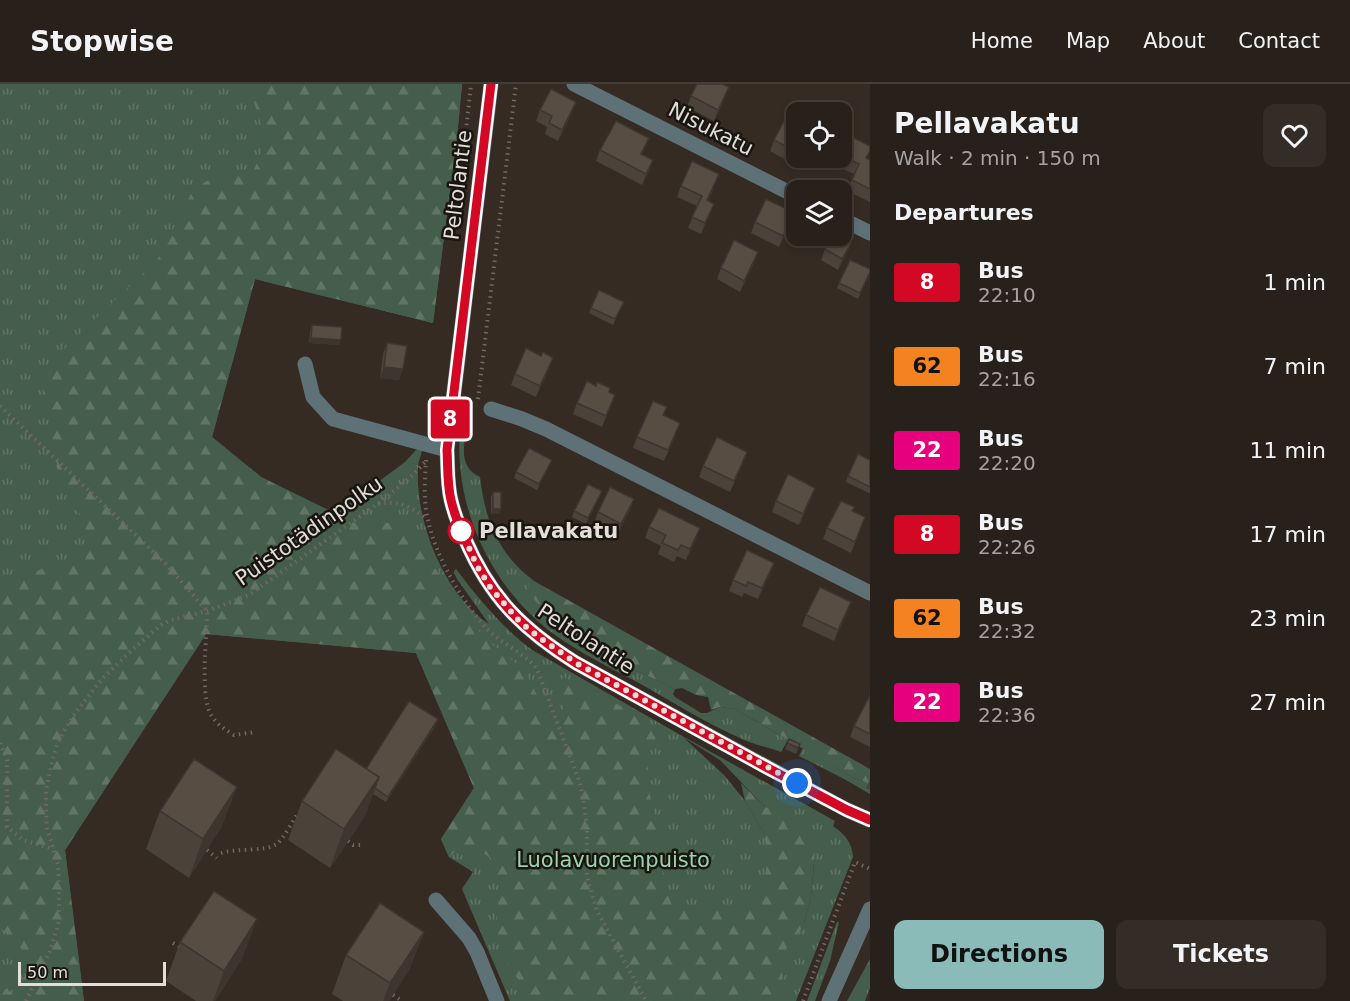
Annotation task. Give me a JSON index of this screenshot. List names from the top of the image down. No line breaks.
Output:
{"streets":{"street":["Nisukatu","Peltolantie"],"path":["Puistotädinpolku"]},"parks":["Luolavuorenpuisto"],"places":["Pellavakatu"],"lines":["bus line 8"],"scale_bar":"50 m","page":{"header":"Stopwise","nav":["Home","Map","About","Contact"],"on_map":"8","heading":[["Pellavakatu","Walk · 2 min · 150 m"],"Departures"],"list":[{"mark":"8","name":"Bus","note":"22:10","value":"1 min"},{"mark":"62","name":"Bus","note":"22:16","value":"7 min"},{"mark":"22","name":"Bus","note":"22:20","value":"11 min"},{"mark":"8","name":"Bus","note":"22:26","value":"17 min"},{"mark":"62","name":"Bus","note":"22:32","value":"23 min"},{"mark":"22","name":"Bus","note":"22:36","value":"27 min"}],"buttons":["Directions","Tickets"],"scale":"50 m"}}
